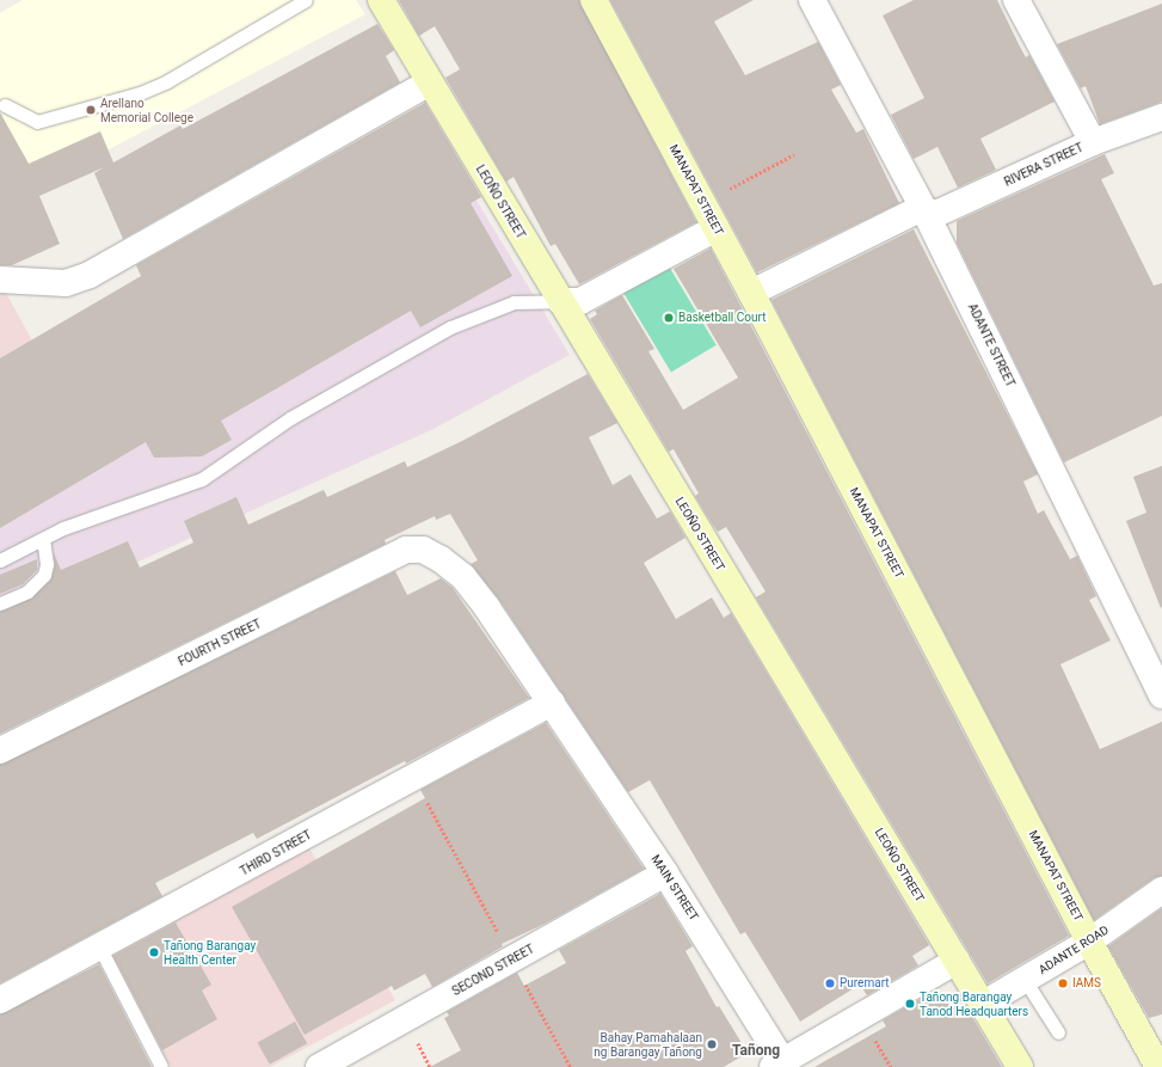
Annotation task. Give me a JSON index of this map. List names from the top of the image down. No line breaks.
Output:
{"streets":{"main road":["MANAPAT STREET","LEOÑO STREET"],"street":["RIVERA STREET","ADANTE STREET","FOURTH STREET","THIRD STREET","MAIN STREET","ADANTE ROAD","SECOND STREET"]},"crossings":[["RIVERA STREET","MANAPAT STREET"],["RIVERA STREET","ADANTE STREET"],["MANAPAT STREET","ADANTE ROAD"],["LEOÑO STREET","MAIN STREET"],["LEOÑO STREET","ADANTE ROAD"],["FOURTH STREET","MAIN STREET"],["THIRD STREET","MAIN STREET"],["MAIN STREET","SECOND STREET"]],"districts":["Tañong"],"places":["Arellano Memorial College","Basketball Court","Tañong Barangay Health Center","Puremart","IAMS","Tañong Barangay Tanod Headquarters","Bahay Pamahalaan ng Barangay Tañong"]}
